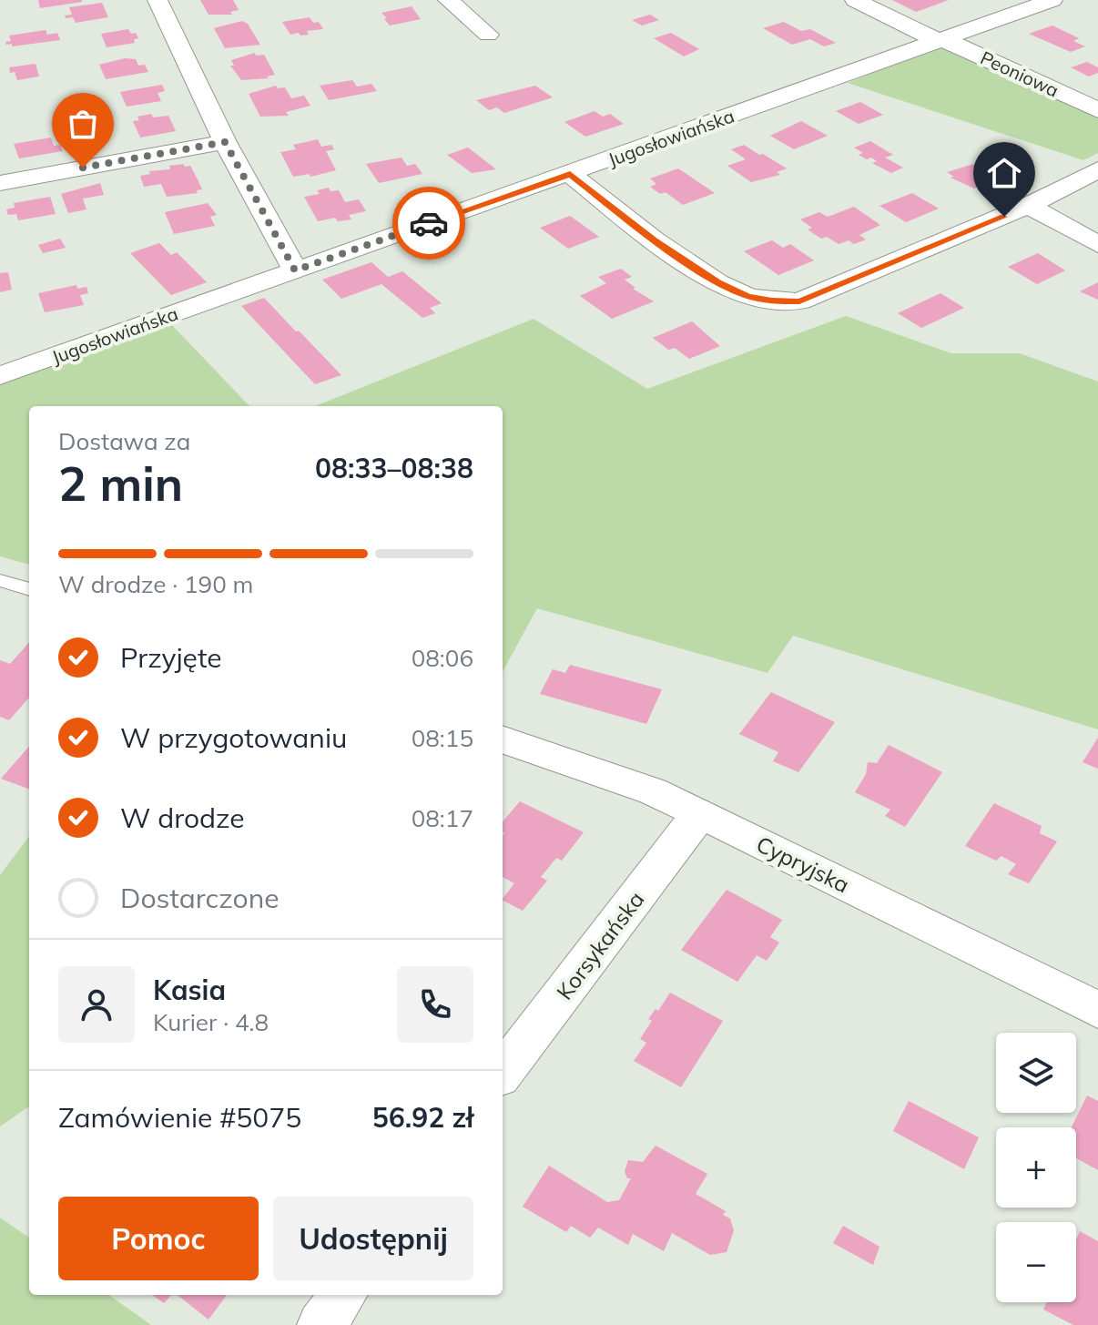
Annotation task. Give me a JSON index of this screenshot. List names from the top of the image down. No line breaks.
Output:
{"streets":{"street":["Peoniowa","Jugosłowiańska","Cypryjska","Korsykańska"]},"crossings":[["Peoniowa","Jugosłowiańska"],["Cypryjska","Korsykańska"]],"page":{"heading":["2 min","Dostawa za","08:33–08:38"],"panel":["Kasia","Kurier · 4.8","Zamówienie #5075","56.92 zł"],"bar":"W drodze · 190 m","list":[["Przyjęte","08:06"],["W przygotowaniu","08:15"],["W drodze","08:17"],"Dostarczone"],"map_buttons":["+","−"],"buttons":["Pomoc","Udostępnij"]}}
